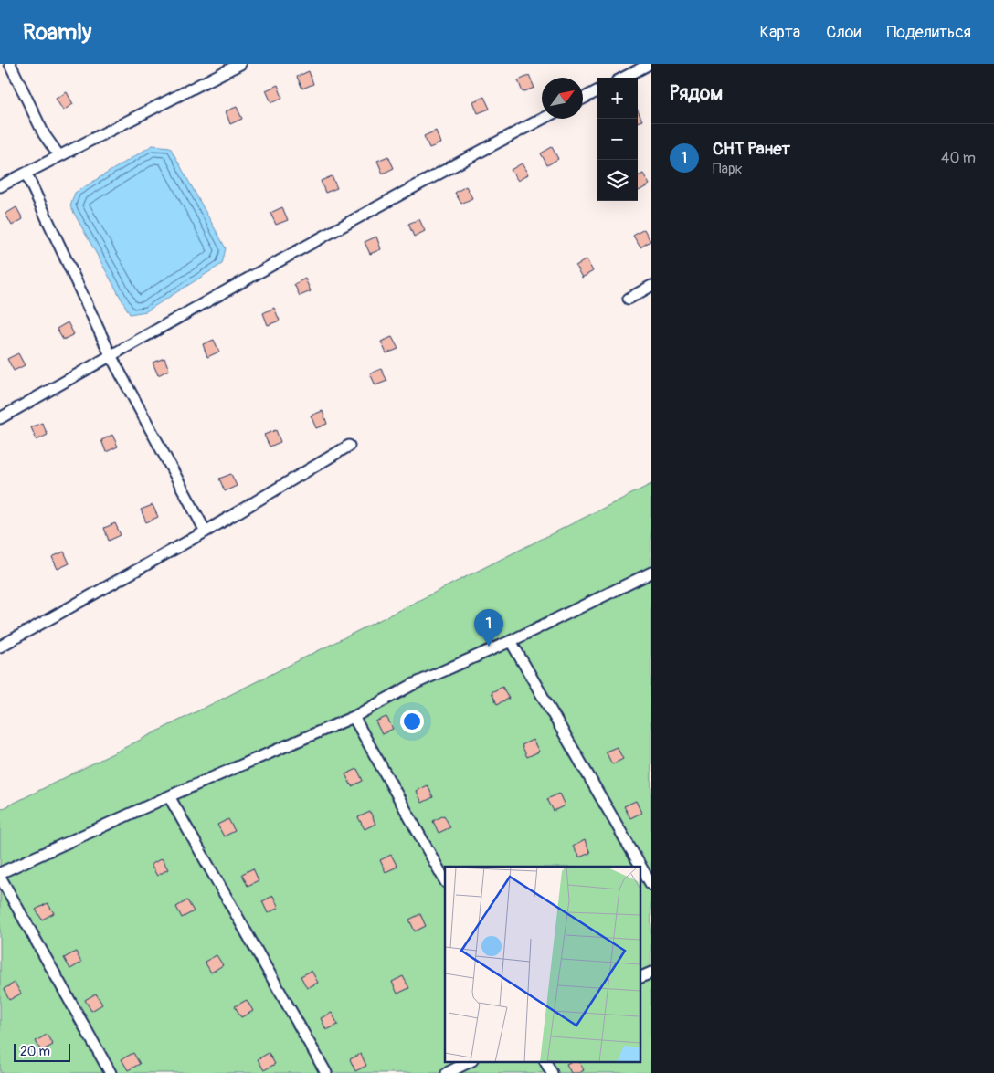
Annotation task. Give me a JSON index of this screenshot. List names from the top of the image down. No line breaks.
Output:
{"scale_bar":"20 m","north":"top right","page":{"header":"Roamly","nav":["Карта","Слои","Поделиться"],"heading":"Рядом","map_buttons":["+","−"],"list":[{"mark":"1","name":"СНТ Ранет","note":"Парк","value":"40 m"}],"pins":"1","scale":"20 m"}}
